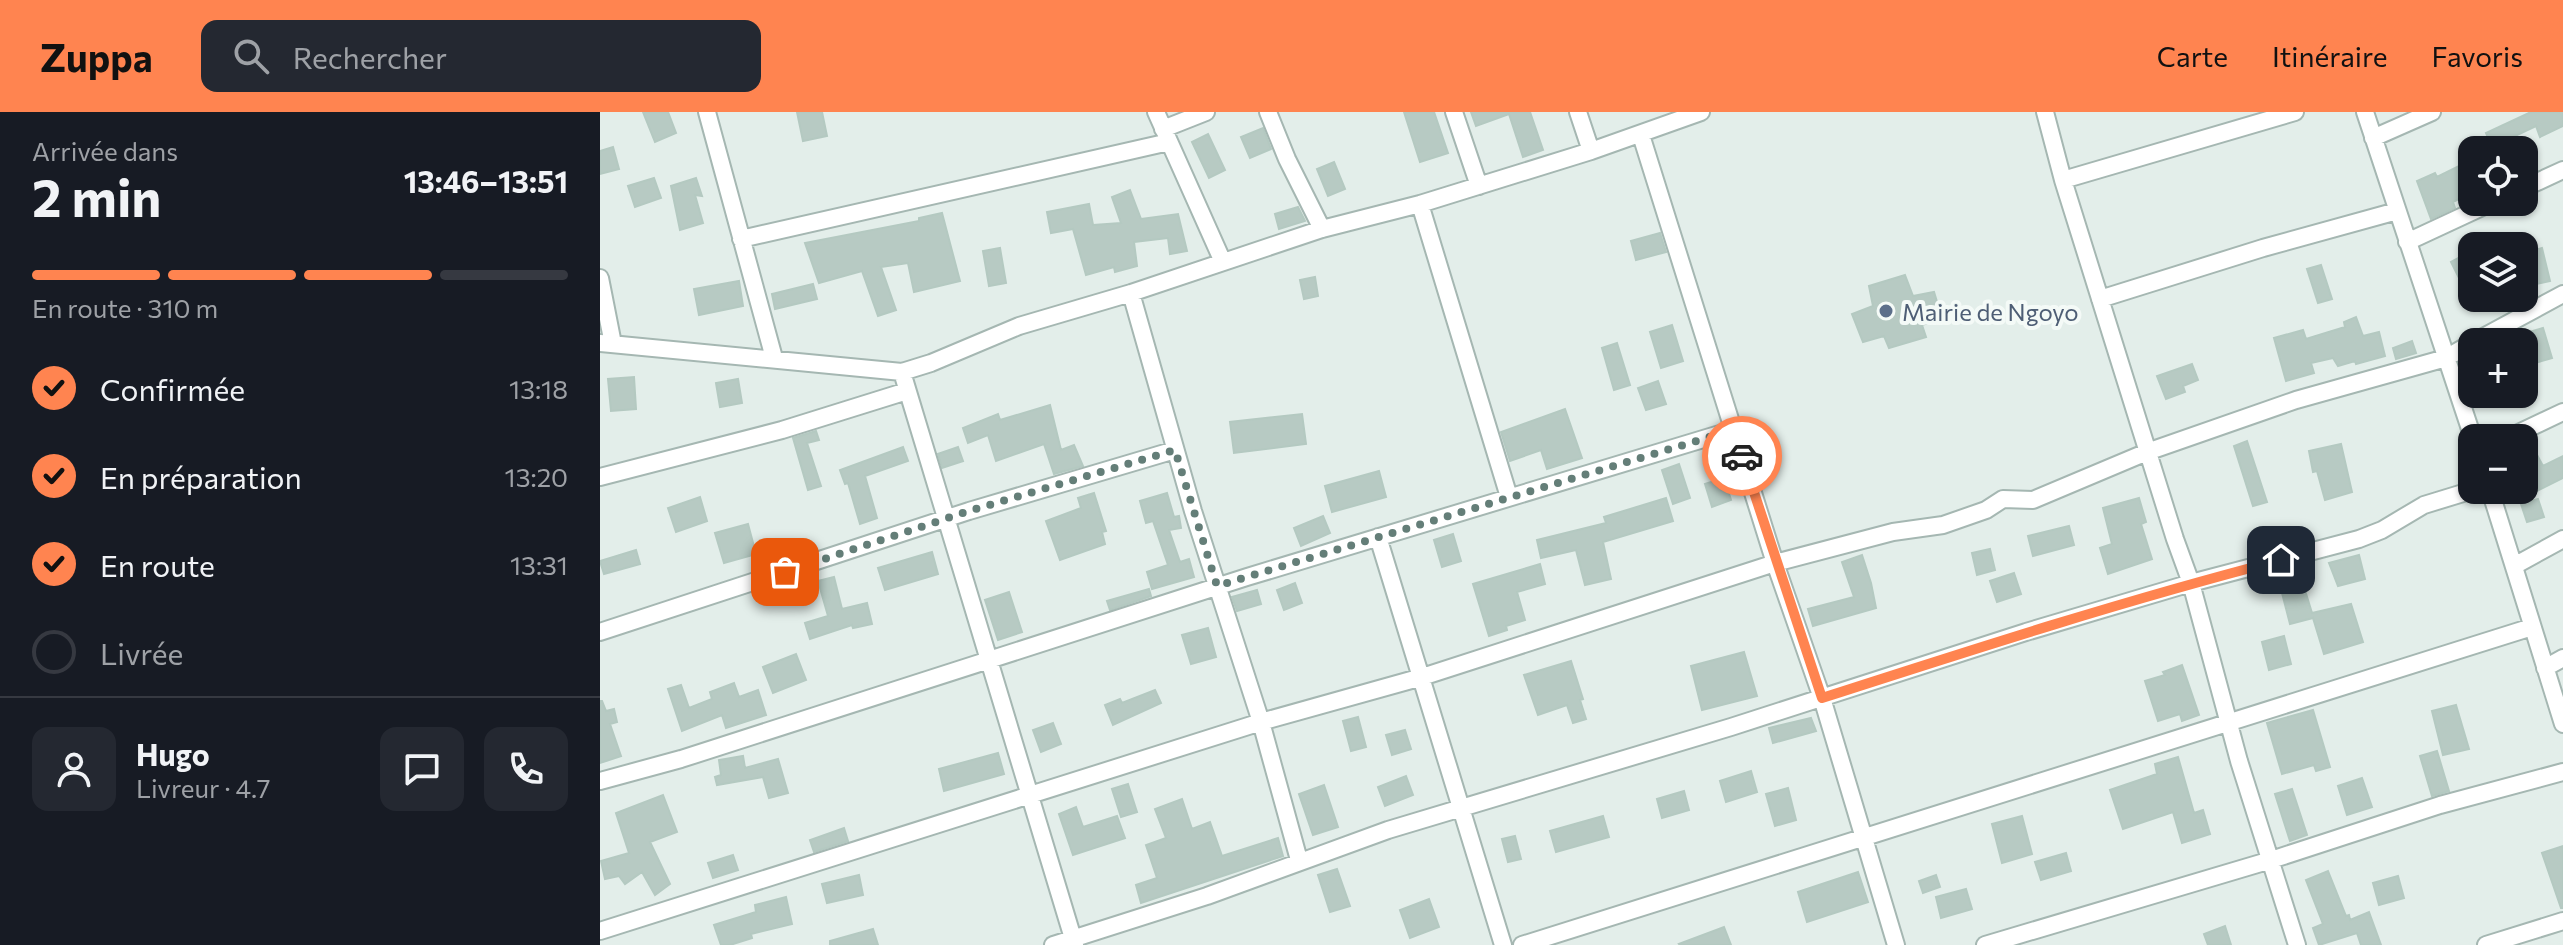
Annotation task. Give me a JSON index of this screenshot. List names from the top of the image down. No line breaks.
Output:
{"places":["Mairie de Ngoyo"],"page":{"header":"Zuppa","search":"Rechercher","nav":["Carte","Itinéraire","Favoris"],"heading":["2 min","Arrivée dans","13:46–13:51"],"panel":["Hugo","Livreur · 4.7"],"map_buttons":["+","−"],"bar":"En route · 310 m","list":[["Confirmée","13:18"],["En préparation","13:20"],["En route","13:31"],"Livrée"]}}
